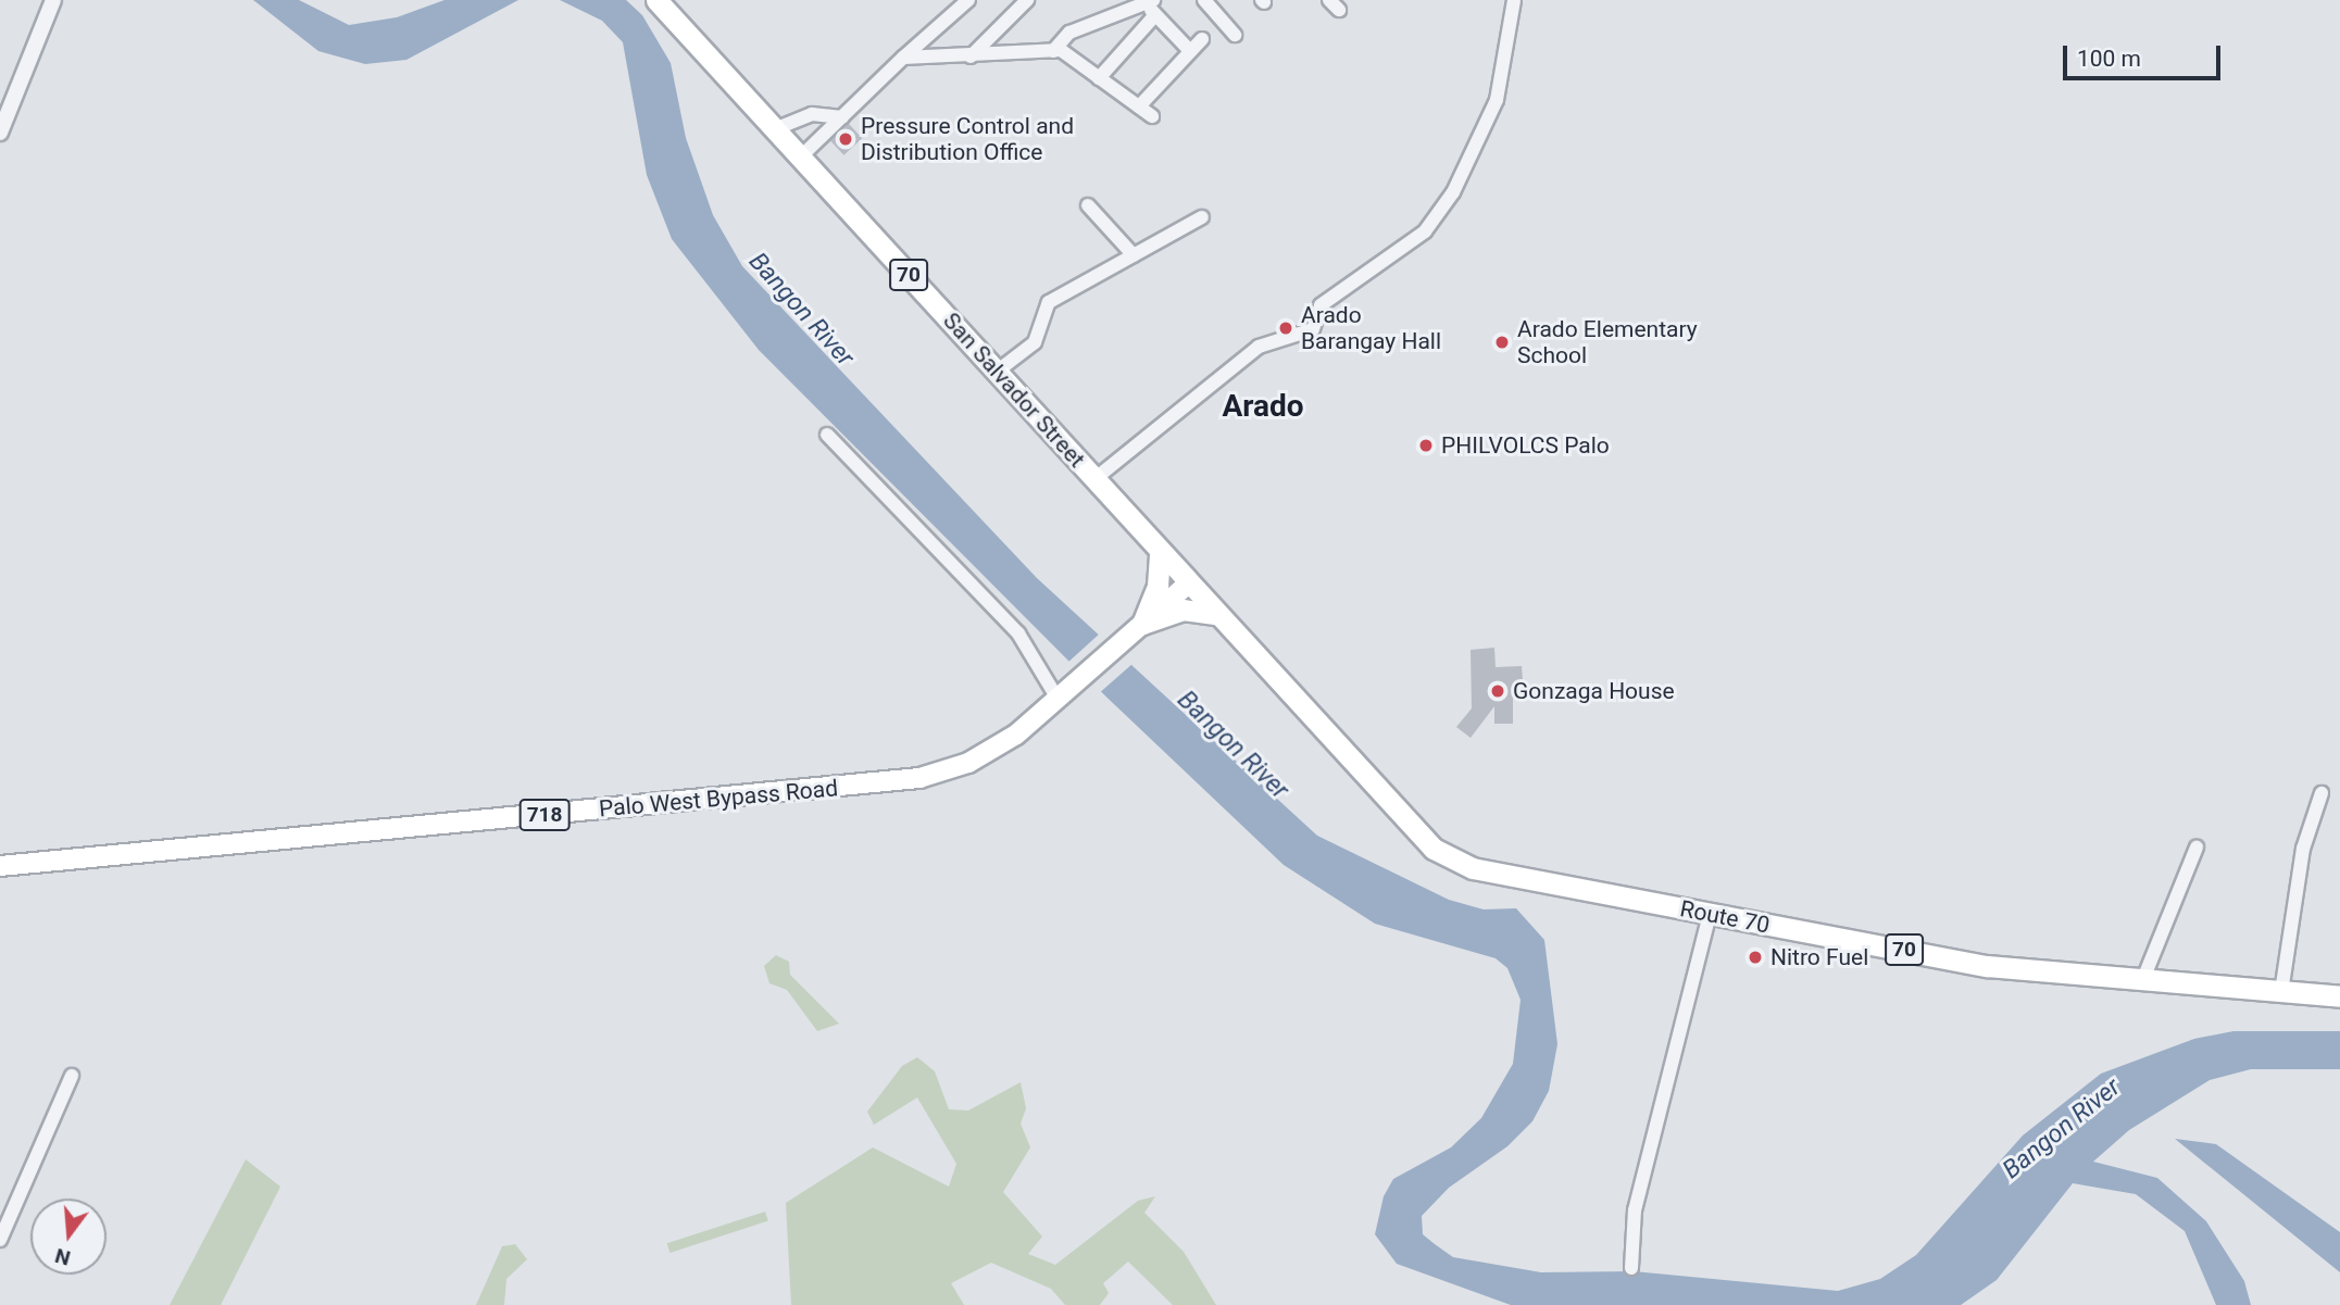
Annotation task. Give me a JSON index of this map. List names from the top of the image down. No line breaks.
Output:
{"streets":{"highway":["70","San Salvador Street","Route 70"],"main road":["Palo West Bypass Road","718"]},"crossings":[["San Salvador Street","Palo West Bypass Road"],["San Salvador Street","Route 70"]],"districts":["Arado"],"water":["Bangon River"],"places":["Pressure Control and Distribution Office","Arado Barangay Hall","Arado Elementary School","PHILVOLCS Palo","Gonzaga House","Nitro Fuel"],"scale_bar":"100 m","north":"bottom"}
